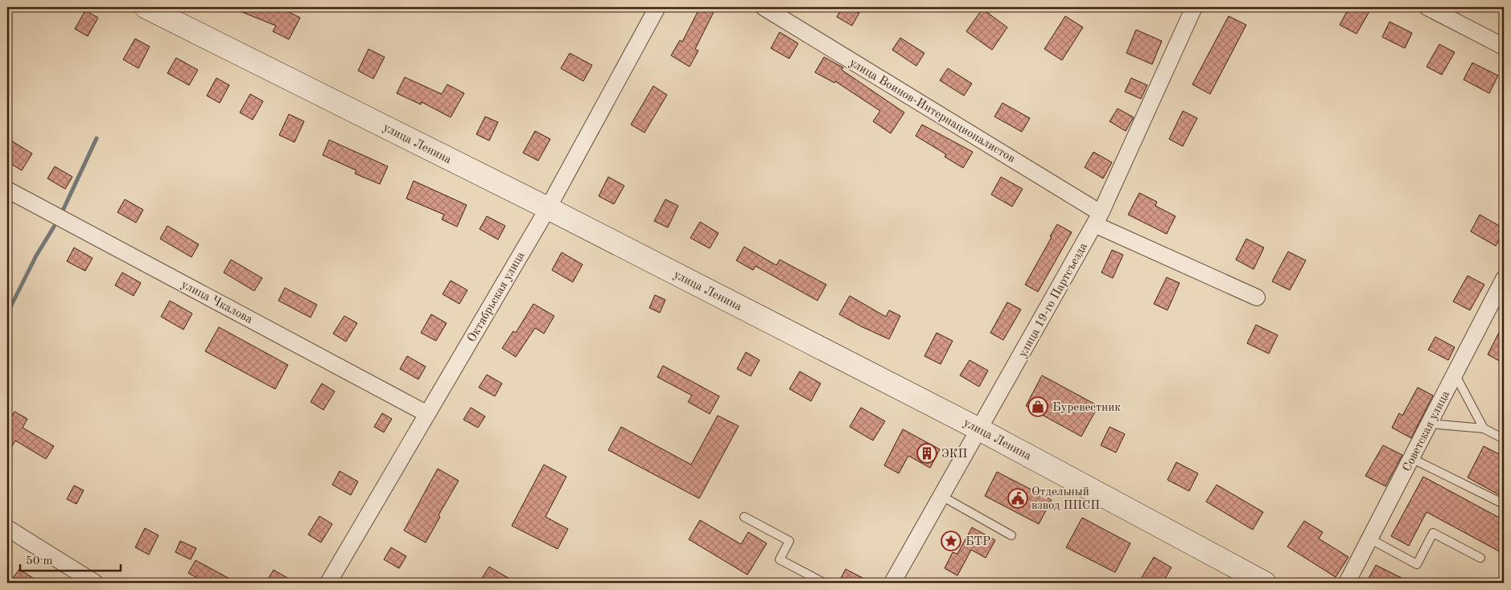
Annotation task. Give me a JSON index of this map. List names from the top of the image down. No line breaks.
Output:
{"streets":{"main road":["улица Ленина"],"street":["улица Воинов-Интернационалистов","Октябрьская улица","улица 19-го Партсъезда","улица Чкалова","Советская улица"]},"crossings":[["улица Воинов-Интернационалистов","улица 19-го Партсъезда"],["улица Ленина","Октябрьская улица"],["улица Ленина","улица 19-го Партсъезда"],["Октябрьская улица","улица Чкалова"]],"places":{"shop":["Буревестник"],"building":["ЭКП"],"public building":["Отдельный взвод ППСП"],"place":["БТР"]},"scale_bar":"50 m"}
